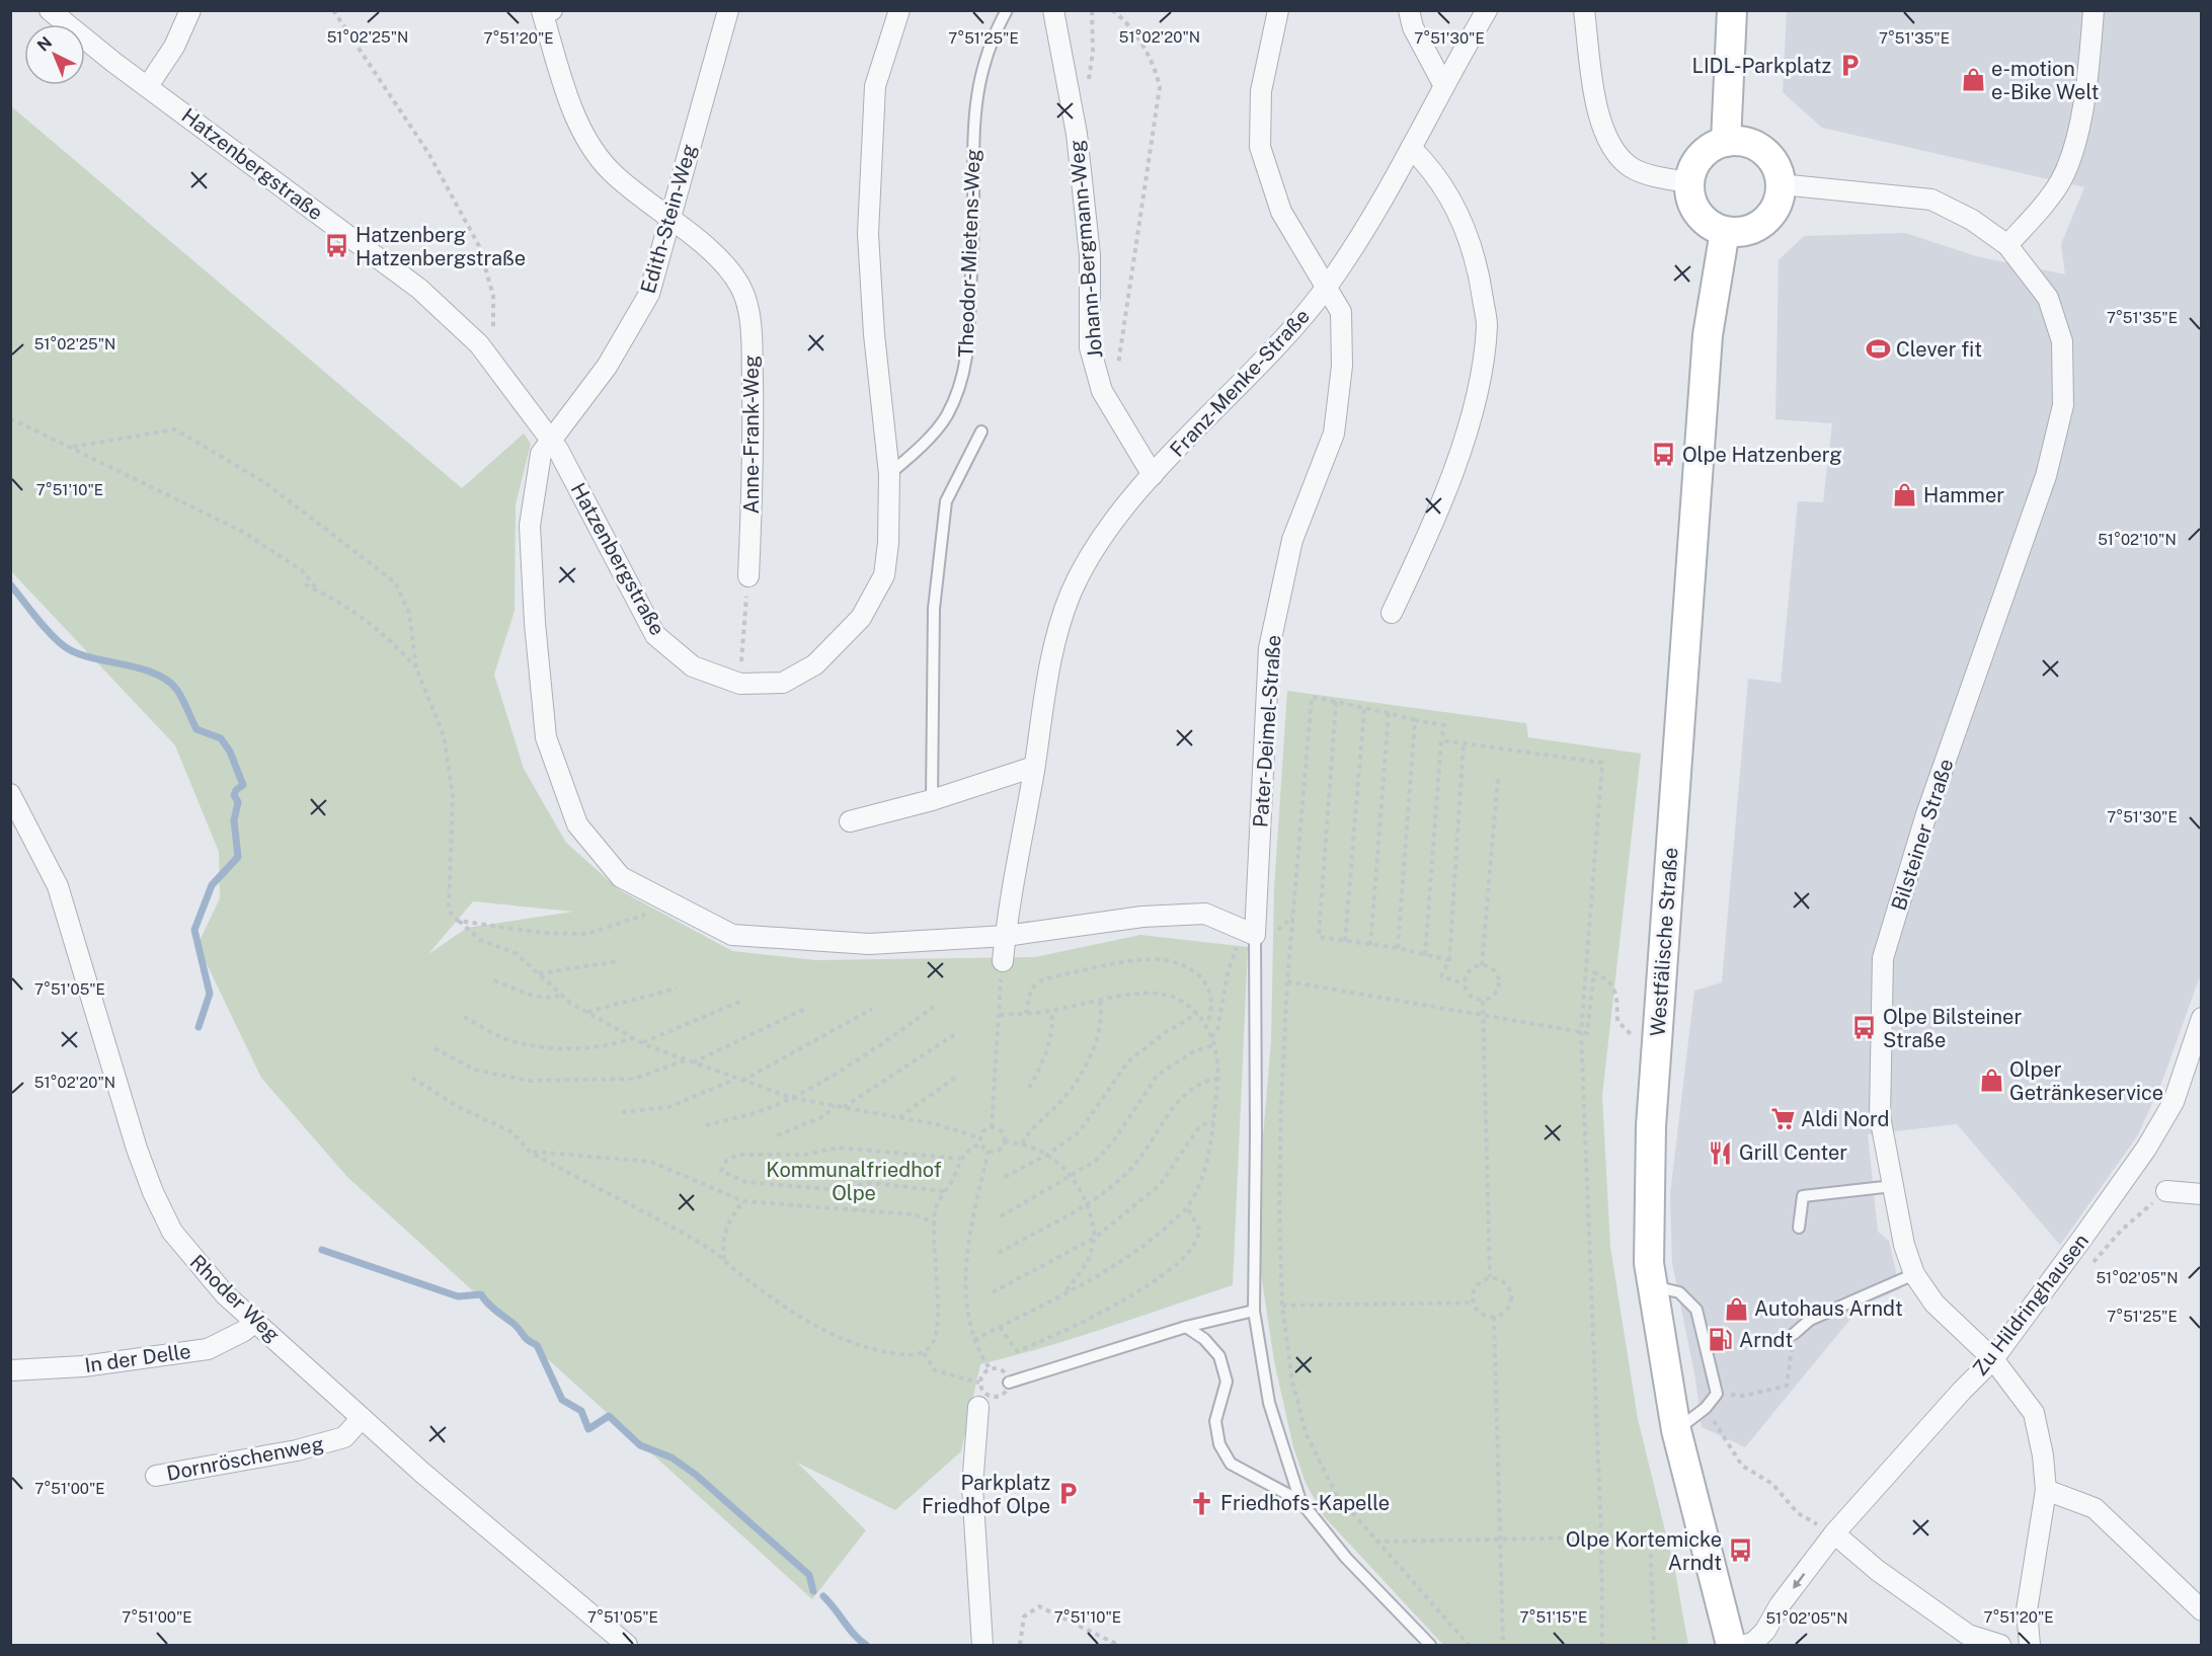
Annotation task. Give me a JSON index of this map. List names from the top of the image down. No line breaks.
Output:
{"streets":{"street":["Hatzenbergstraße","Edith-Stein-Weg","Johann-Bergmann-Weg","Franz-Menke-Straße","Anne-Frank-Weg","Pater-Deimel-Straße","Bilsteiner Straße","Westfälische Straße","Rhoder Weg","Zu Hildringhausen","In der Delle","Dornröschenweg"],"lane":["Theodor-Mietens-Weg"]},"crossings":[["Hatzenbergstraße","Edith-Stein-Weg"],["Hatzenbergstraße","Theodor-Mietens-Weg"],["Edith-Stein-Weg","Franz-Menke-Straße"],["Edith-Stein-Weg","Anne-Frank-Weg"],["Johann-Bergmann-Weg","Franz-Menke-Straße"],["Franz-Menke-Straße","Pater-Deimel-Straße"],["Bilsteiner Straße","Westfälische Straße"],["Bilsteiner Straße","Zu Hildringhausen"],["Rhoder Weg","In der Delle"],["Rhoder Weg","Dornröschenweg"]],"parks":["Kommunalfriedhof Olpe"],"places":{"parking":["LIDL-Parkplatz","Parkplatz Friedhof Olpe"],"shop":["e-motion e-Bike Welt","Hammer","Olper Getränkeservice","Autohaus Arndt"],"bus stop":["Hatzenberg Hatzenbergstraße","Olpe Hatzenberg","Olpe Bilsteiner Straße","Olpe Kortemicke Arndt"],"sports":["Clever fit"],"supermarket":["Aldi Nord"],"restaurant":["Grill Center"],"fuel station":["Arndt"],"church":["Friedhofs-Kapelle"]},"north":"top left","coordinates":["51°02'25\"N","51°02'20\"N","7°51'20\"E","7°51'25\"E","7°51'30\"E","7°51'35\"E","7°51'10\"E","51°02'10\"N","7°51'05\"E","51°02'05\"N","7°51'00\"E","7°51'15\"E"]}
